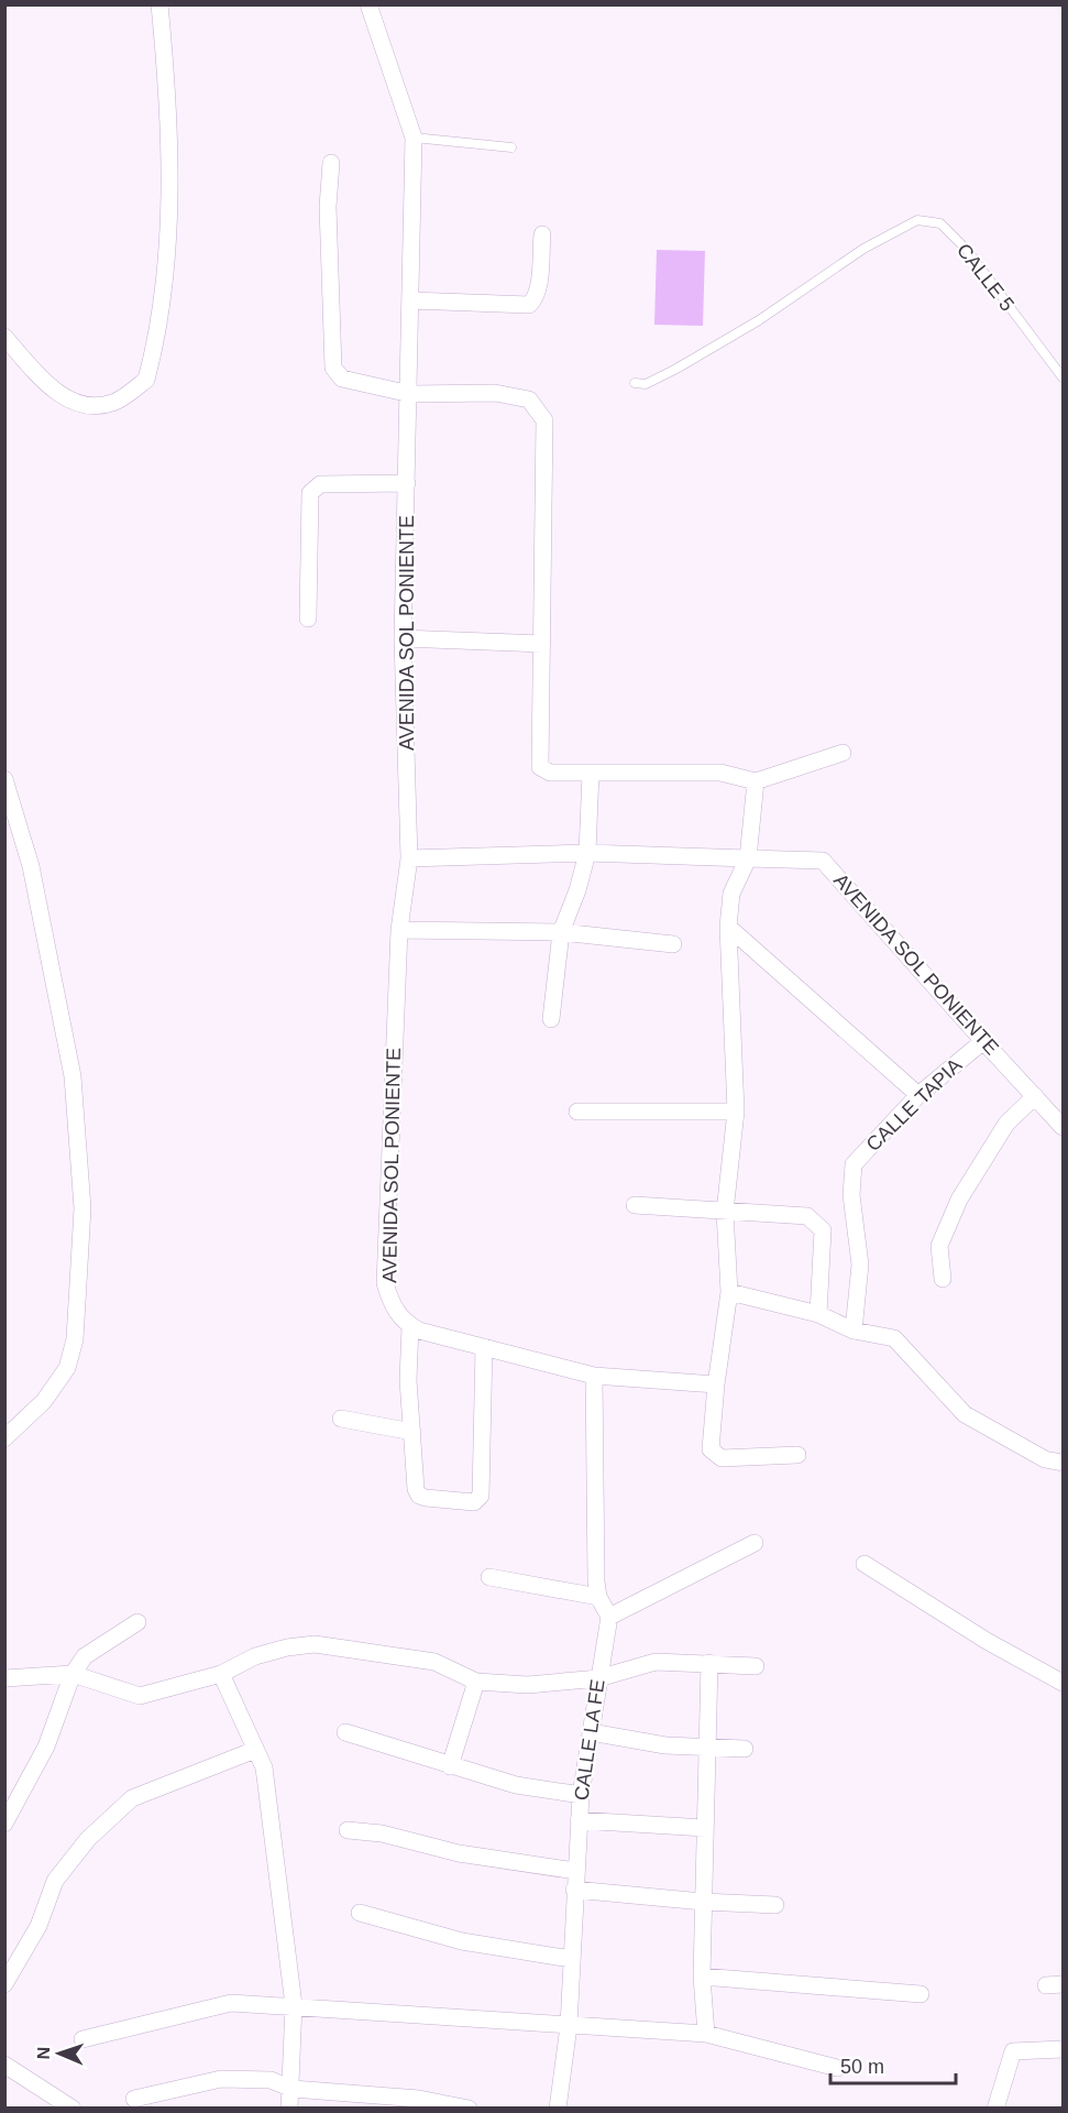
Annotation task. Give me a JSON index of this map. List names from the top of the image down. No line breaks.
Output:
{"streets":{"street":["AVENIDA SOL PONIENTE","CALLE TAPIA","CALLE LA FE"],"lane":["CALLE 5"]},"crossings":[["AVENIDA SOL PONIENTE","CALLE TAPIA"]],"scale_bar":"50 m","north":"left"}
